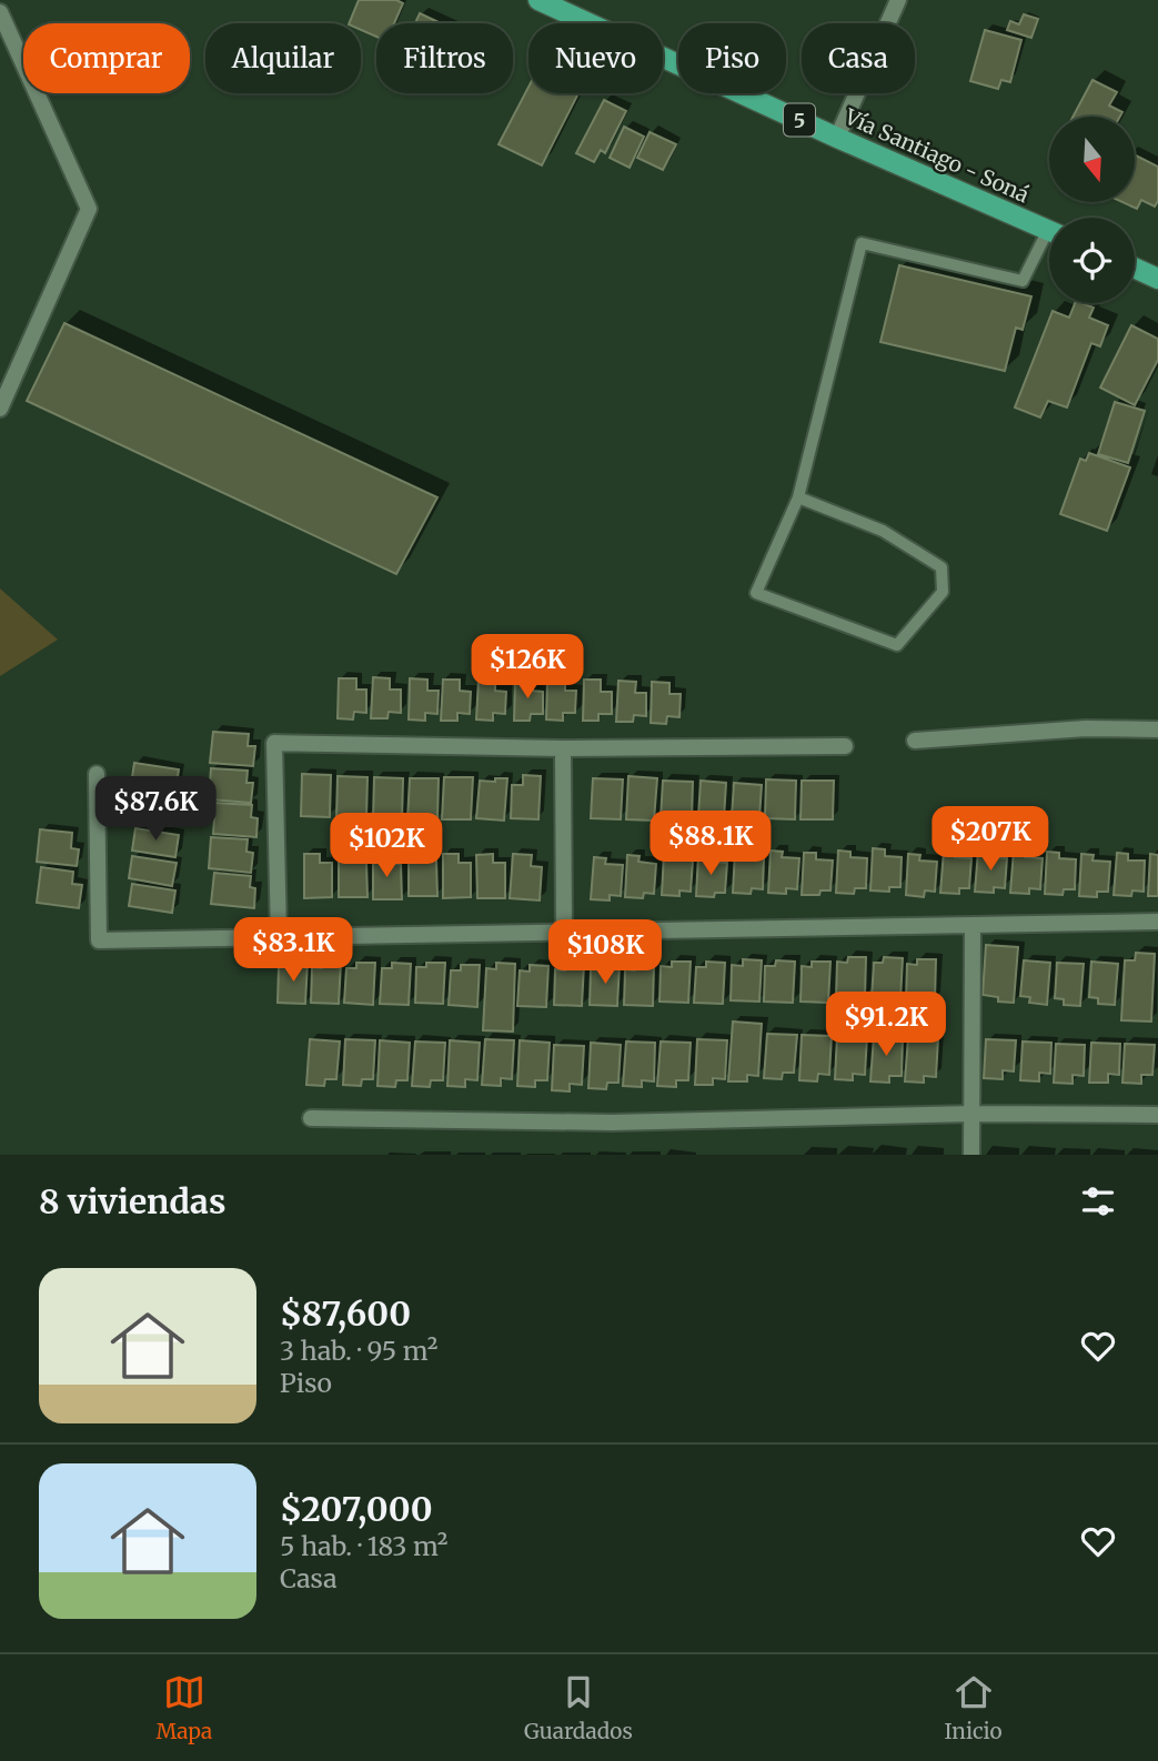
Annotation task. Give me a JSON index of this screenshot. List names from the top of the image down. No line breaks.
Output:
{"streets":{"main road":["5","Vía Santiago - Soná"]},"north":"bottom","page":{"chip":["Comprar","Alquilar","Filtros","Nuevo","Piso","Casa"],"price":["$126K","$87.6K","$207K","$88.1K","$102K","$83.1K","$108K","$91.2K"],"heading":"8 viviendas","list":[{"name":"$87,600","note":"3 hab. · 95 m² · Piso"},{"name":"$207,000","note":"5 hab. · 183 m² · Casa"}],"tabs":["Mapa","Guardados","Inicio"]}}
